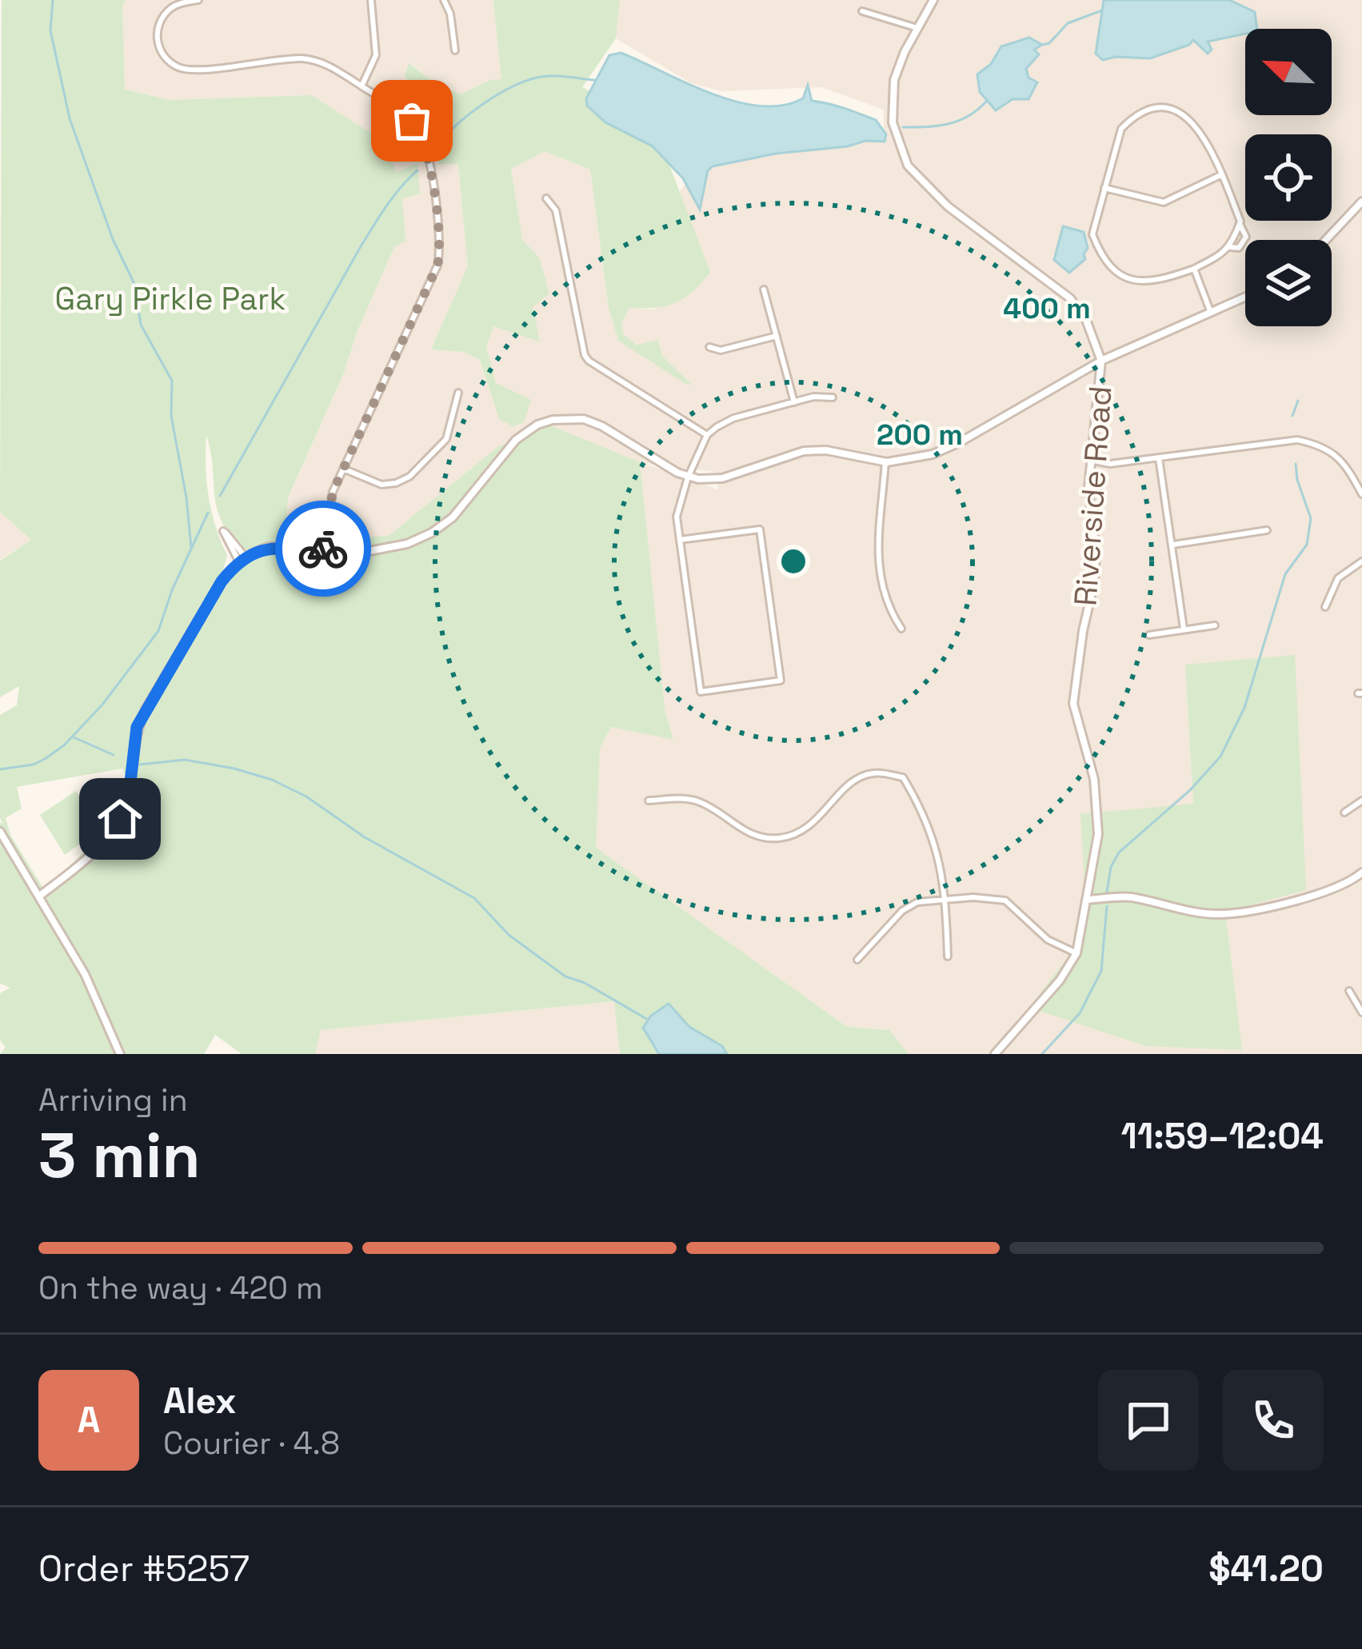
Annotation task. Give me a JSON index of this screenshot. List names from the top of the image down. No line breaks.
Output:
{"streets":{"street":["Riverside Road"]},"parks":["Gary Pirkle Park"],"north":"top left","page":{"heading":["3 min","Arriving in","11:59–12:04"],"panel":["Alex","Courier · 4.8","Order #5257","$41.20"],"bar":"On the way · 420 m","round":"A"},"rings":["400 m","200 m"]}
